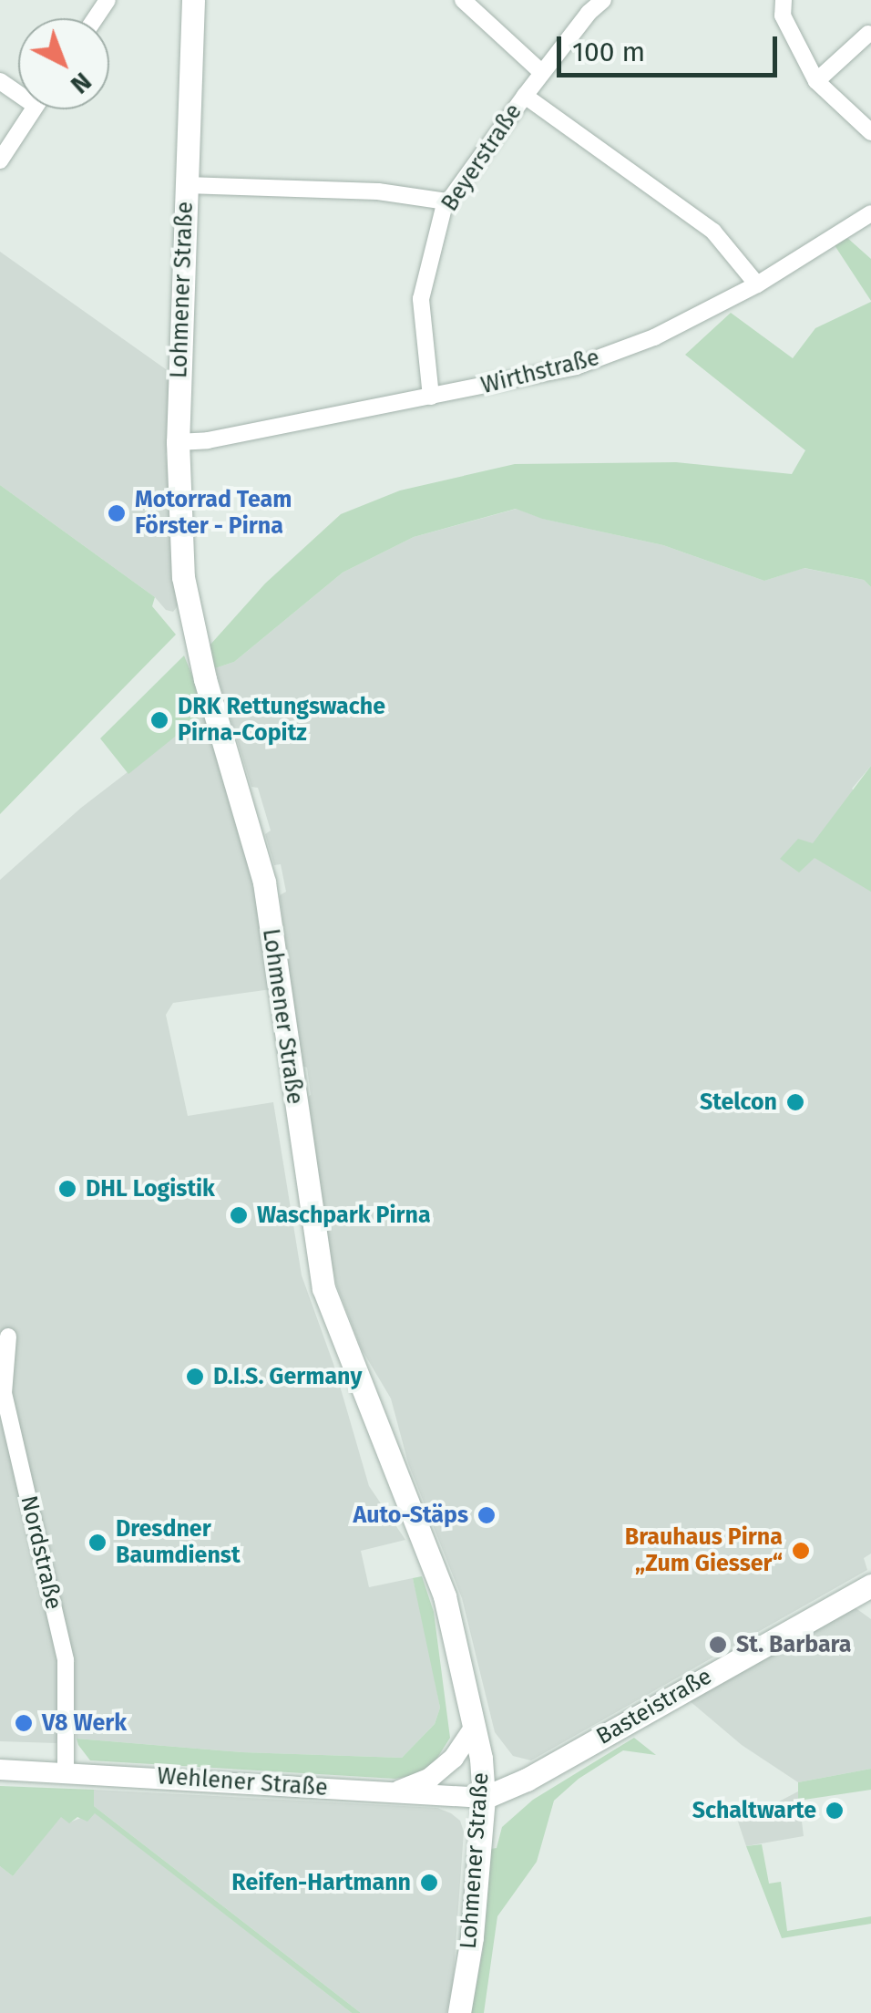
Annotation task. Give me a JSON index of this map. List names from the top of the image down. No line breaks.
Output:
{"streets":{"main road":["Lohmener Straße","Basteistraße"],"street":["Beyerstraße","Wirthstraße","Nordstraße","Wehlener Straße"]},"crossings":[["Beyerstraße","Wirthstraße"],["Lohmener Straße","Wirthstraße"],["Lohmener Straße","Basteistraße"],["Lohmener Straße","Wehlener Straße"],["Nordstraße","Wehlener Straße"],["Basteistraße","Wehlener Straße"]],"places":["Motorrad Team Förster - Pirna","DRK Rettungswache Pirna-Copitz","Stelcon","DHL Logistik","Waschpark Pirna","D.I.S. Germany","Auto-Stäps","Dresdner Baumdienst","Brauhaus Pirna „Zum Giesser“","St. Barbara","V8 Werk","Schaltwarte","Reifen-Hartmann"],"scale_bar":"100 m","north":"bottom right"}
